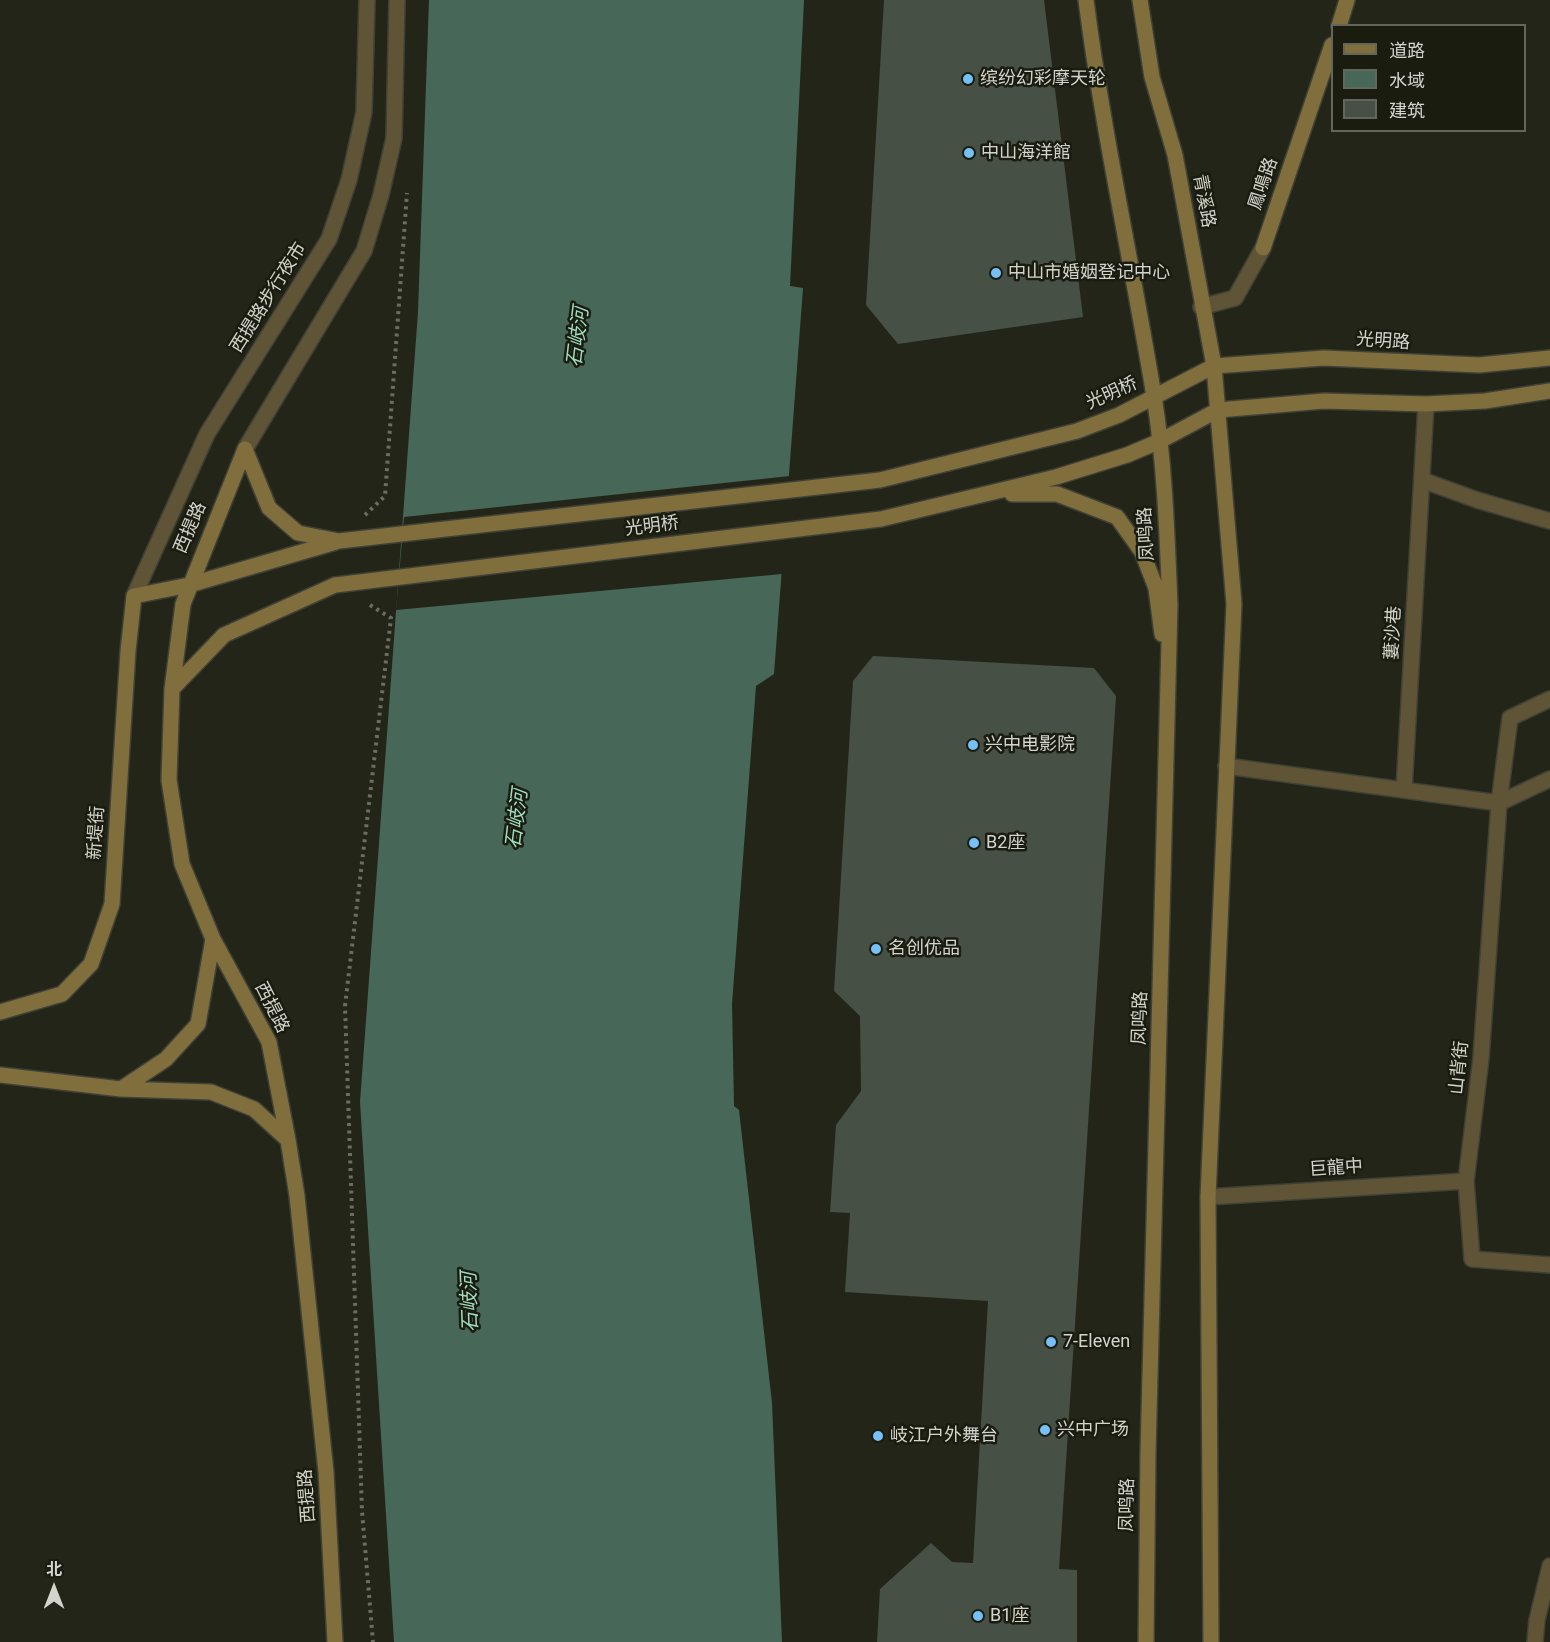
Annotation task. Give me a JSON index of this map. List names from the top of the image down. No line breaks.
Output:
{"streets":{"street":["鳳鳴路","青溪路","西提路步行夜市","光明路","光明桥","西提路","凤鸣路","蔞沙巷","新堤街","山背街","巨龍中"]},"crossings":[["鳳鳴路","青溪路"],["青溪路","光明路"],["青溪路","光明桥"],["西提路步行夜市","新堤街"],["光明路","光明桥"],["光明桥","西提路"],["光明桥","凤鸣路"],["山背街","巨龍中"]],"water":["石岐河"],"places":["缤纷幻彩摩天轮","中山海洋館","中山市婚姻登记中心","兴中电影院","B2座","名创优品","7-Eleven","兴中广场","岐江户外舞台","B1座"],"legend":["道路","水域","建筑"],"north":"top"}
